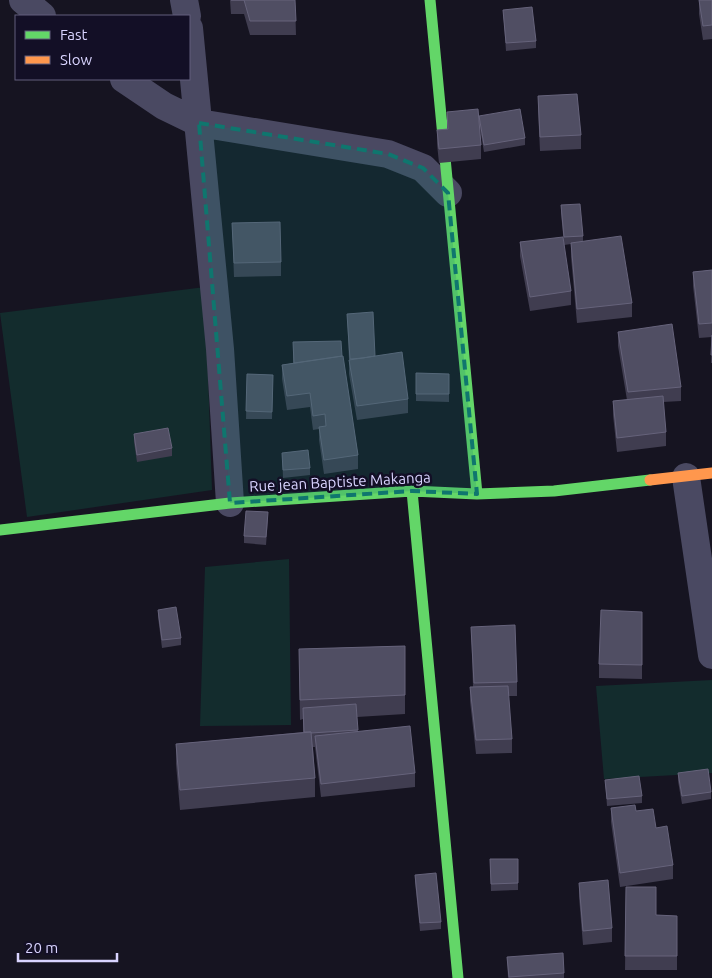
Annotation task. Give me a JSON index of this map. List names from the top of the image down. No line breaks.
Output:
{"streets":{"street":["Rue jean Baptiste Makanga"]},"legend":["Fast","Slow"],"scale_bar":"20 m"}
